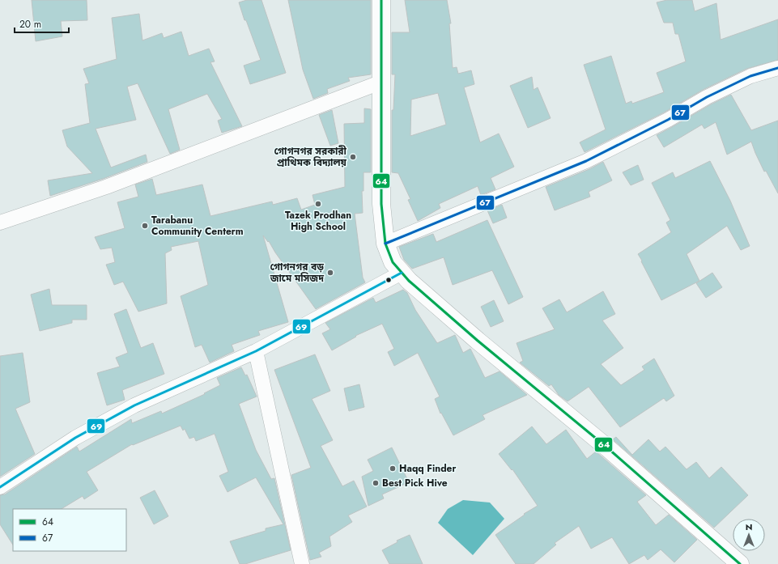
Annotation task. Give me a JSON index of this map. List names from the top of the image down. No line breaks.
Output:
{"places":["গোগনগর সরকারী প্রাথিমক বিদ্যালয়","Tazek Prodhan High School","Tarabanu Community Centerm","গোগনগর বড় জামে মসিজদ","Haqq Finder","Best Pick Hive"],"lines":["transit line 64","transit line 67","transit line 69"],"legend":["64","67"],"scale_bar":"20 m","north":"top"}
